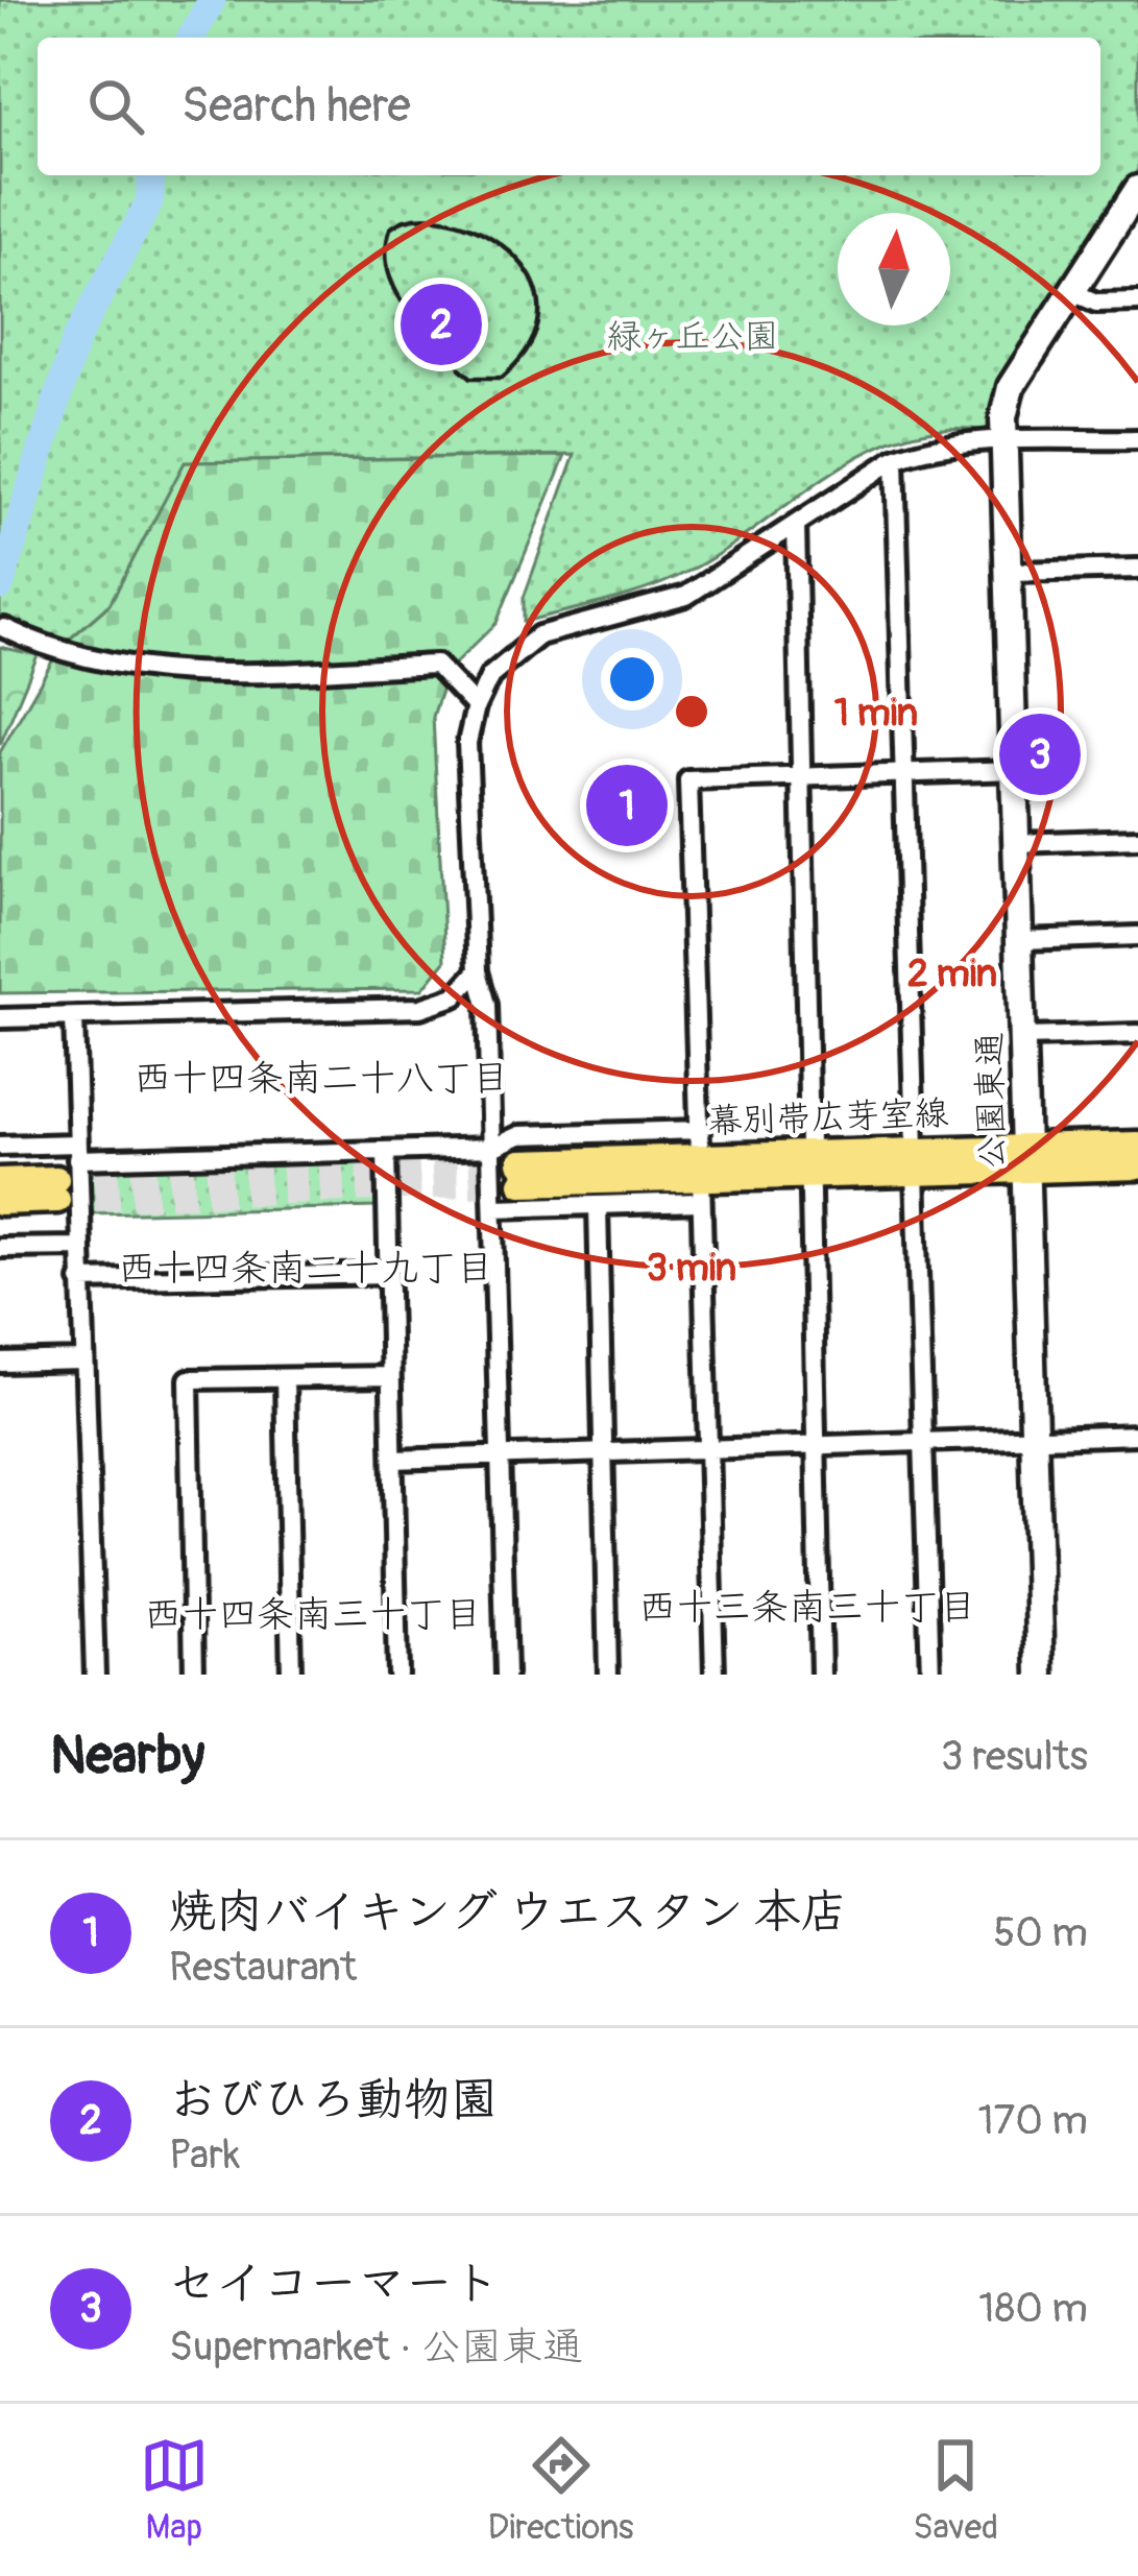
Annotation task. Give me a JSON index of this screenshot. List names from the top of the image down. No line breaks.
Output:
{"streets":{"main road":["幕別帯広芽室線"],"street":["公園東通"]},"crossings":[["公園東通","幕別帯広芽室線"]],"districts":["西十四条南二十八丁目","西十四条南二十九丁目","西十三条南三十丁目","西十四条南三十丁目"],"parks":["緑ヶ丘公園"],"north":"top","page":{"search":"Search here","pins":["2","3","1"],"heading":["Nearby","3 results"],"list":[{"mark":"1","name":"焼肉バイキング ウエスタン 本店","note":"Restaurant","value":"50 m"},{"mark":"2","name":"おびひろ動物園","note":"Park","value":"170 m"},{"mark":"3","name":"セイコーマート","note":"Supermarket · 公園東通","value":"180 m"}],"nav":["Map","Directions","Saved"]},"rings":["1 min","2 min","3 min"]}
